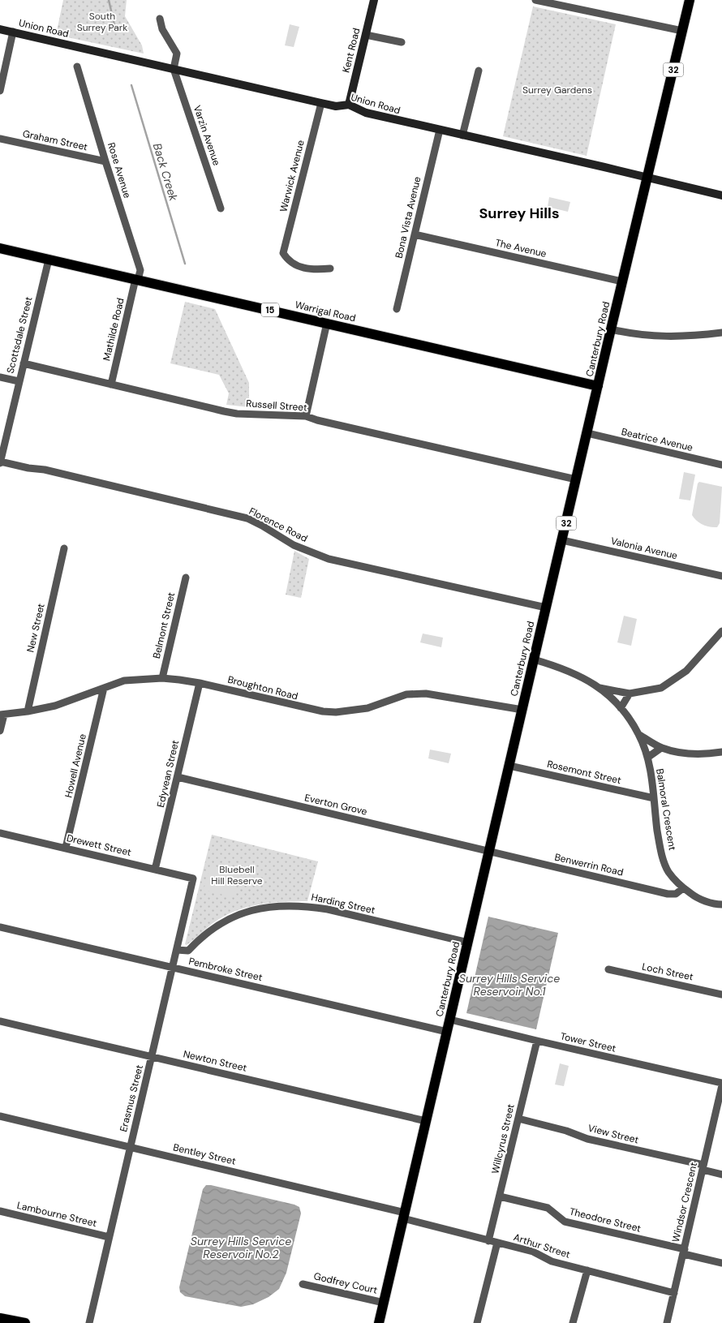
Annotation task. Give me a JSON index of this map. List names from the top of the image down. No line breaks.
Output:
{"streets":{"main road":["32","15","Warrigal Road","Canterbury Road"],"street":["Union Road","Kent Road","Varzin Avenue","Graham Street","Rose Avenue","Warwick Avenue","Bona Vista Avenue","The Avenue","Mathilde Road","Scottsdale Street","Russell Street","Beatrice Avenue","Florence Road","Valonia Avenue","Belmont Street","New Street","Broughton Road","Howell Avenue","Rosemont Street","Edyvean Street","Everton Grove","Balmoral Crescent","Drewett Street","Benwerrin Road","Harding Street","Pembroke Street","Loch Street","Tower Street","Newton Street","Erasmus Street","View Street","Willcyrus Street","Bentley Street","Windsor Crescent","Lambourne Street","Theodore Street","Arthur Street","Godfrey Court"]},"crossings":[["Union Road","Kent Road"],["Union Road","Varzin Avenue"],["Union Road","Warwick Avenue"],["Union Road","Bona Vista Avenue"],["Union Road","Canterbury Road"],["Graham Street","Rose Avenue"],["Rose Avenue","Warrigal Road"],["Rose Avenue","Mathilde Road"],["Bona Vista Avenue","The Avenue"],["The Avenue","Canterbury Road"],["Warrigal Road","Mathilde Road"],["Warrigal Road","Scottsdale Street"],["Warrigal Road","Canterbury Road"],["Mathilde Road","Russell Street"],["Scottsdale Street","Russell Street"],["Scottsdale Street","Florence Road"],["Canterbury Road","Russell Street"],["Canterbury Road","Beatrice Avenue"],["Canterbury Road","Florence Road"],["Canterbury Road","Valonia Avenue"],["Canterbury Road","Broughton Road"],["Canterbury Road","Rosemont Street"],["Canterbury Road","Everton Grove"],["Canterbury Road","Balmoral Crescent"],["Canterbury Road","Benwerrin Road"],["Canterbury Road","Harding Street"],["Canterbury Road","Pembroke Street"],["Canterbury Road","Tower Street"],["Canterbury Road","Newton Street"],["Canterbury Road","Bentley Street"],["Canterbury Road","Arthur Street"],["Canterbury Road","Godfrey Court"],["Belmont Street","Broughton Road"],["New Street","Broughton Road"],["Broughton Road","Howell Avenue"],["Broughton Road","Edyvean Street"],["Howell Avenue","Drewett Street"],["Rosemont Street","Balmoral Crescent"],["Edyvean Street","Everton Grove"],["Edyvean Street","Drewett Street"],["Everton Grove","Benwerrin Road"],["Balmoral Crescent","Benwerrin Road"],["Drewett Street","Erasmus Street"],["Harding Street","Erasmus Street"],["Pembroke Street","Erasmus Street"],["Tower Street","Willcyrus Street"],["Tower Street","Windsor Crescent"],["Newton Street","Erasmus Street"],["Erasmus Street","Bentley Street"],["Erasmus Street","Lambourne Street"],["View Street","Willcyrus Street"],["View Street","Windsor Crescent"],["Willcyrus Street","Theodore Street"],["Willcyrus Street","Arthur Street"],["Bentley Street","Arthur Street"],["Windsor Crescent","Theodore Street"],["Windsor Crescent","Arthur Street"]],"districts":["Surrey Hills"],"water":["Back Creek","Surrey Hills Service Reservoir No.1","Surrey Hills Service Reservoir No.2"],"parks":["South Surrey Park","Surrey Gardens","Bluebell Hill Reserve"]}
